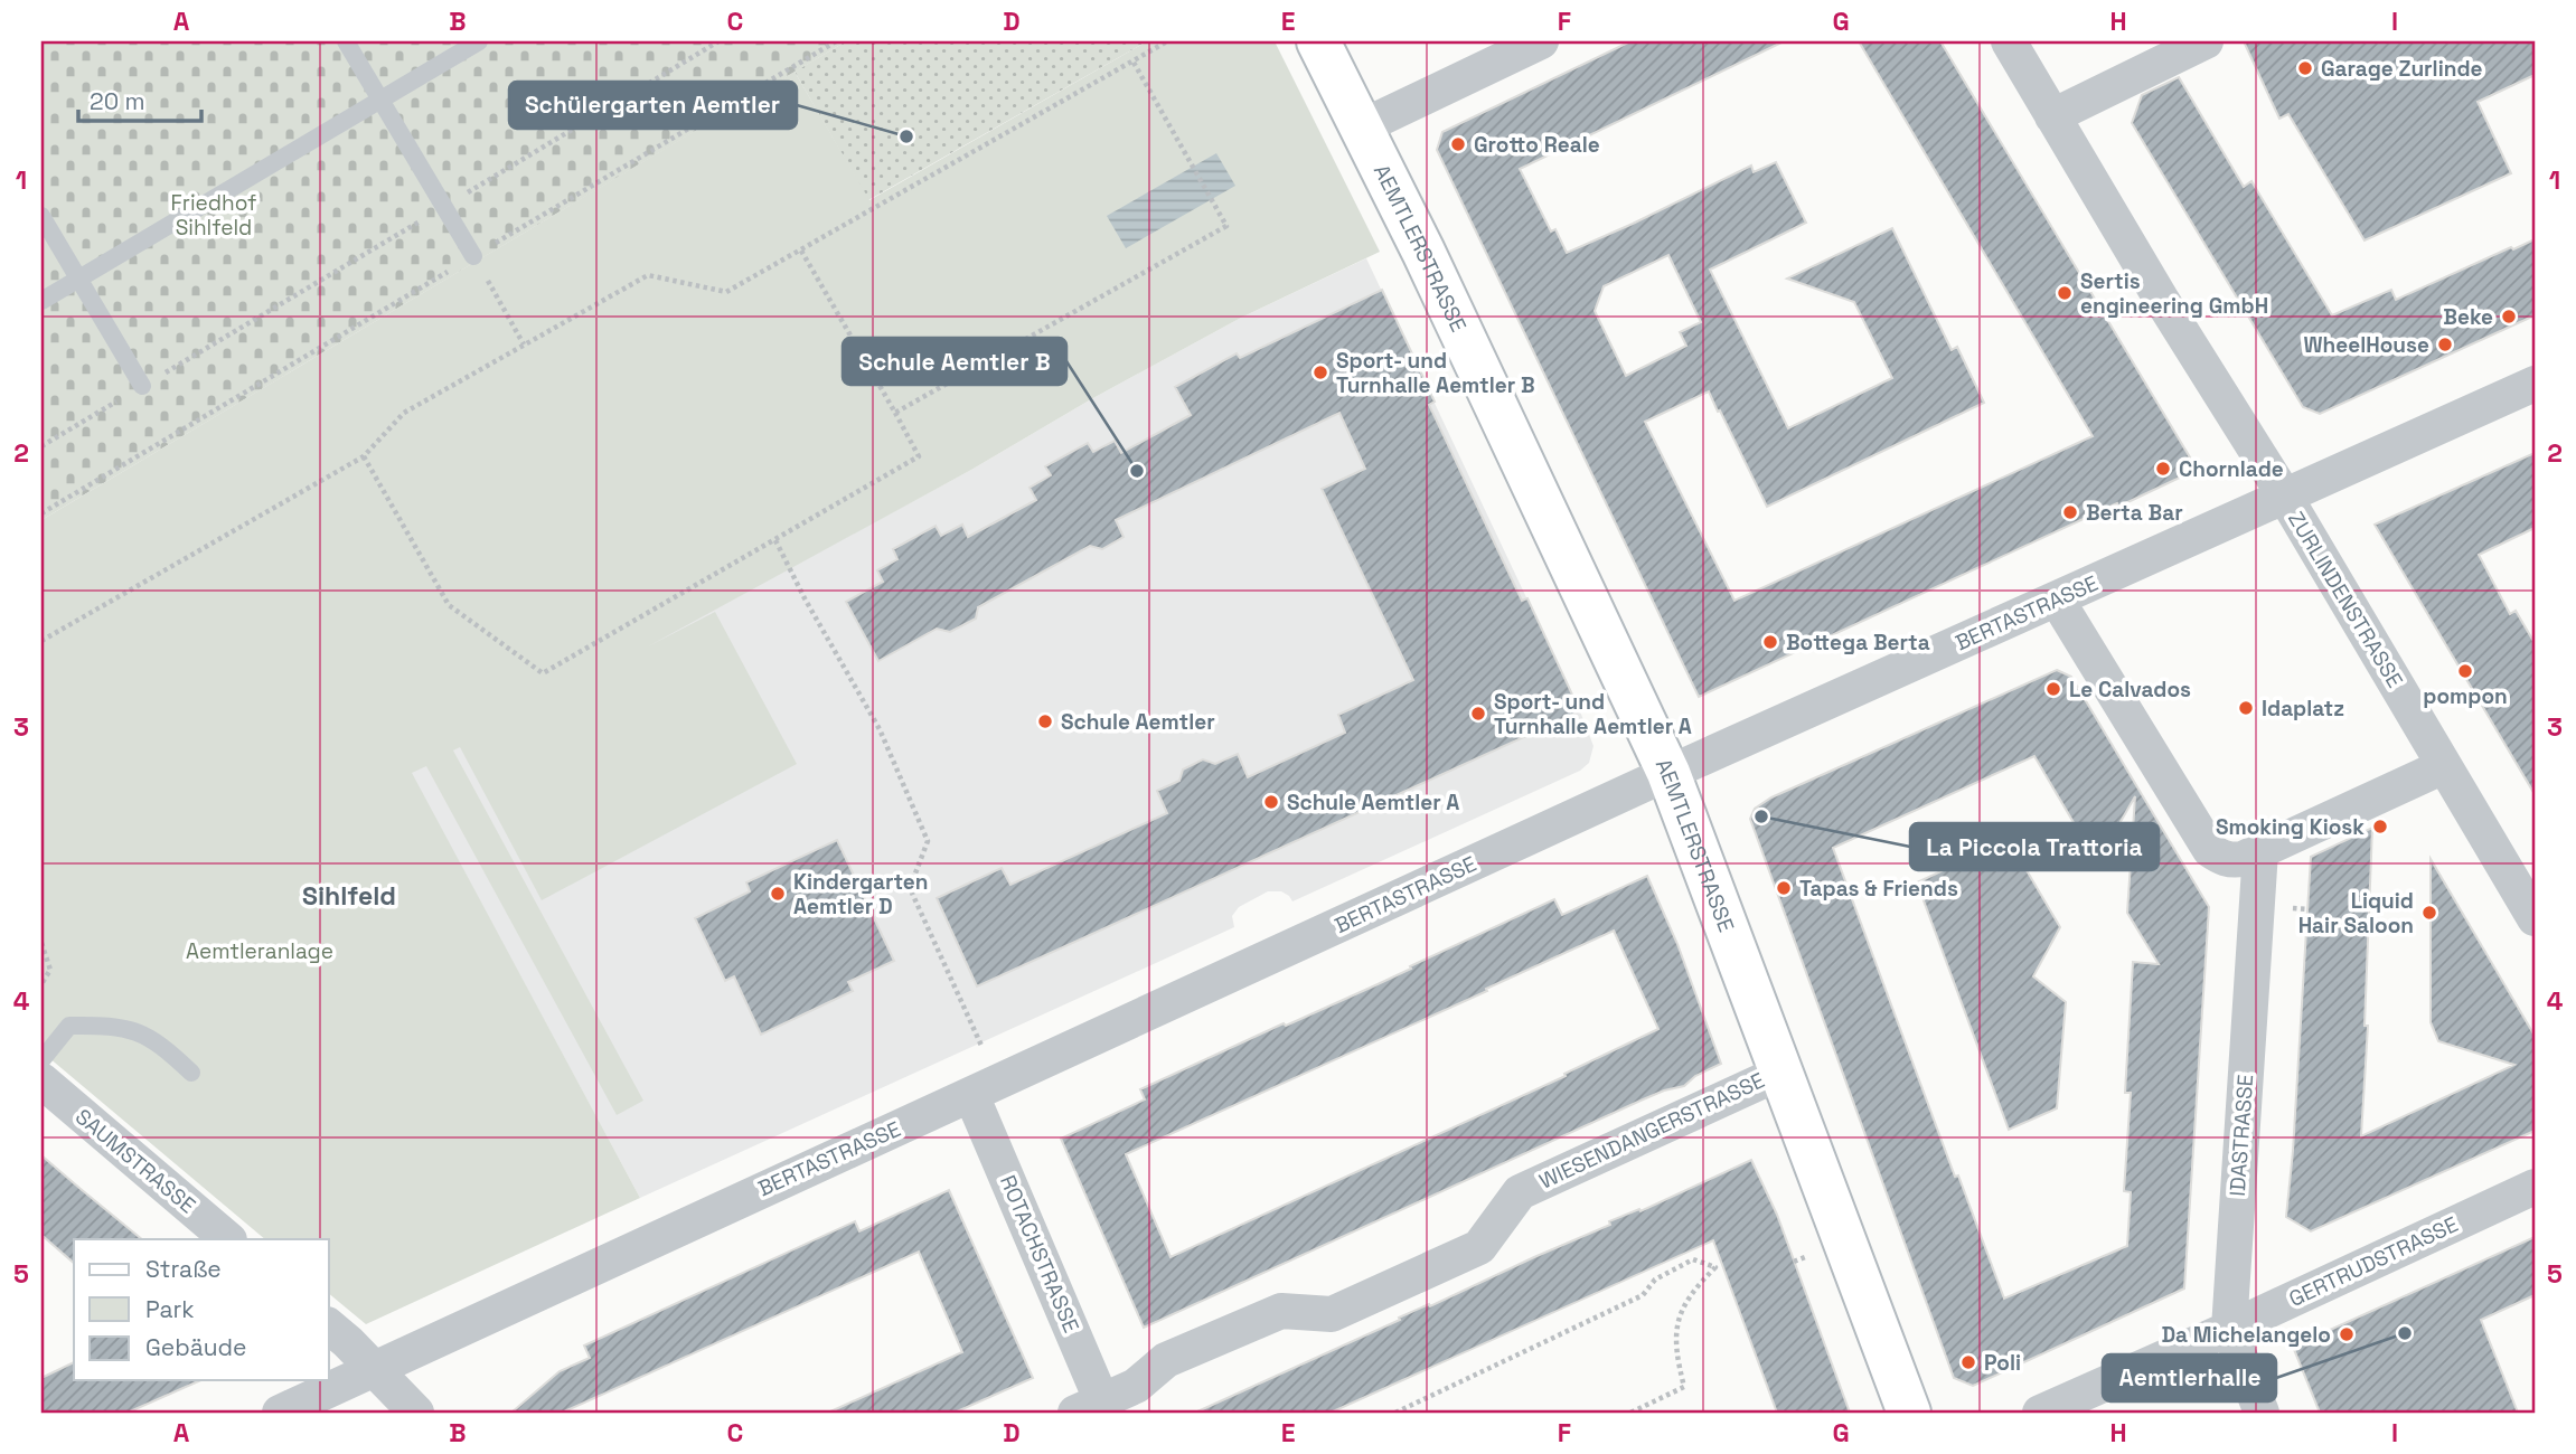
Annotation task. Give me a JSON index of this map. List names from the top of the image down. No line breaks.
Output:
{"streets":{"street":["AEMTLERSTRASSE","ZURLINDENSTRASSE","BERTASTRASSE","WIESENDANGERSTRASSE","IDASTRASSE","SAUMSTRASSE","ROTACHSTRASSE","GERTRUDSTRASSE"]},"crossings":[["AEMTLERSTRASSE","BERTASTRASSE"],["AEMTLERSTRASSE","WIESENDANGERSTRASSE"],["ZURLINDENSTRASSE","BERTASTRASSE"],["BERTASTRASSE","ROTACHSTRASSE"],["WIESENDANGERSTRASSE","ROTACHSTRASSE"],["IDASTRASSE","GERTRUDSTRASSE"]],"districts":["Sihlfeld"],"parks":["Friedhof Sihlfeld","Aemtleranlage"],"places":["Garage Zurlinde","Schülergarten Aemtler","Grotto Reale","Sertis engineering GmbH","Beke","WheelHouse","Sport- und Turnhalle Aemtler B","Chornlade","Schule Aemtler B","Berta Bar","Bottega Berta","pompon","Le Calvados","Idaplatz","Sport- und Turnhalle Aemtler A","Schule Aemtler","Schule Aemtler A","La Piccola Trattoria","Smoking Kiosk","Tapas & Friends","Kindergarten Aemtler D","Liquid Hair Saloon","Aemtlerhalle","Da Michelangelo","Poli"],"legend":["Straße","Park","Gebäude"],"scale_bar":"20 m","grid":{"columns":["A","B","C","D","E","F","G","H","I"],"rows":["1","2","3","4","5"]}}
